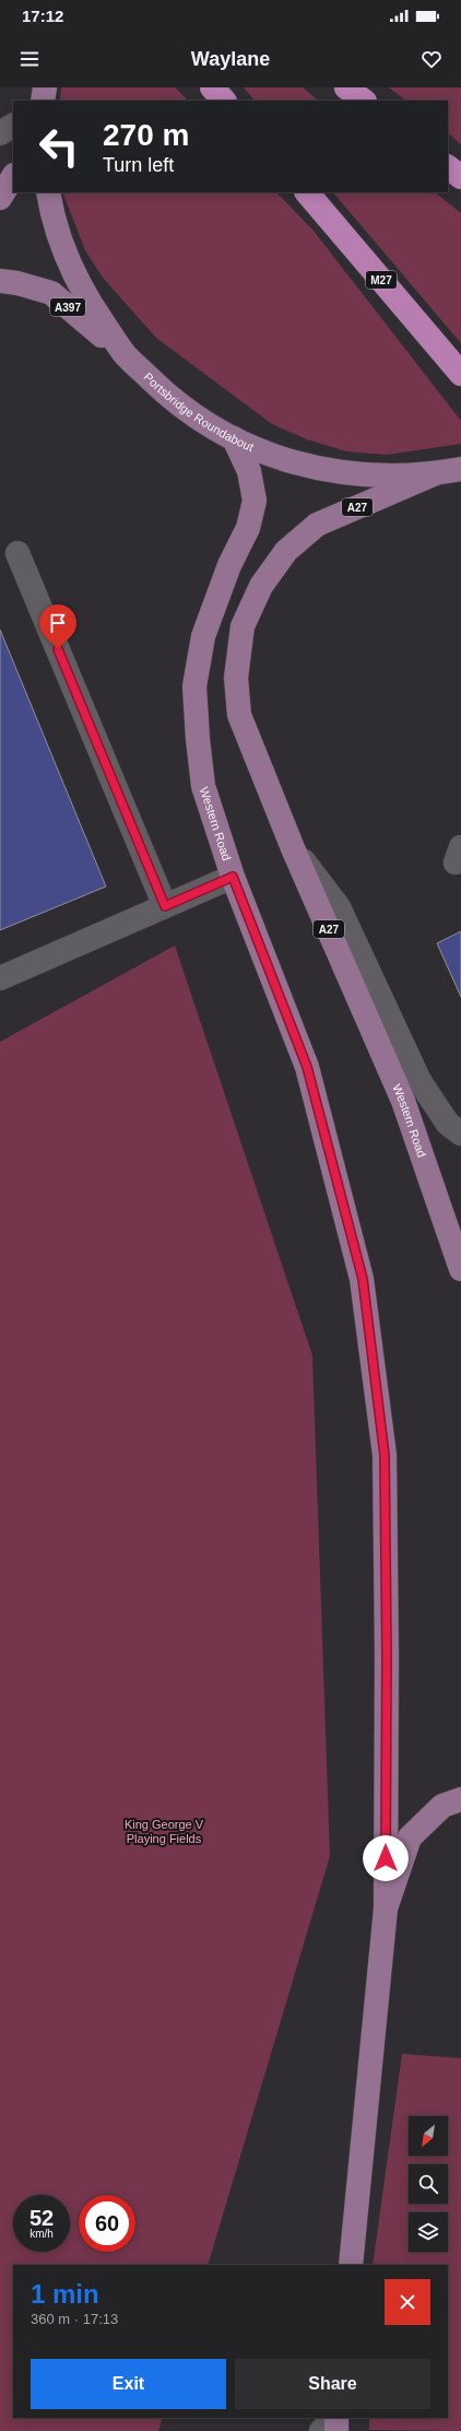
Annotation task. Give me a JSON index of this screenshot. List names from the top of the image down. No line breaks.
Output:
{"streets":{"highway":["M27"],"main road":["A397","Portsbridge Roundabout","A27","Western Road"]},"crossings":[["A397","Portsbridge Roundabout"],["Portsbridge Roundabout","Western Road"]],"parks":["King George V Playing Fields"],"north":"bottom left","page":{"status":"17:12","header":"Waylane","turn":["270 m","Turn left"],"speed":"52 km/h","limit":"60","heading":["1 min","360 m · 17:13"],"buttons":["Exit","Share"]}}
